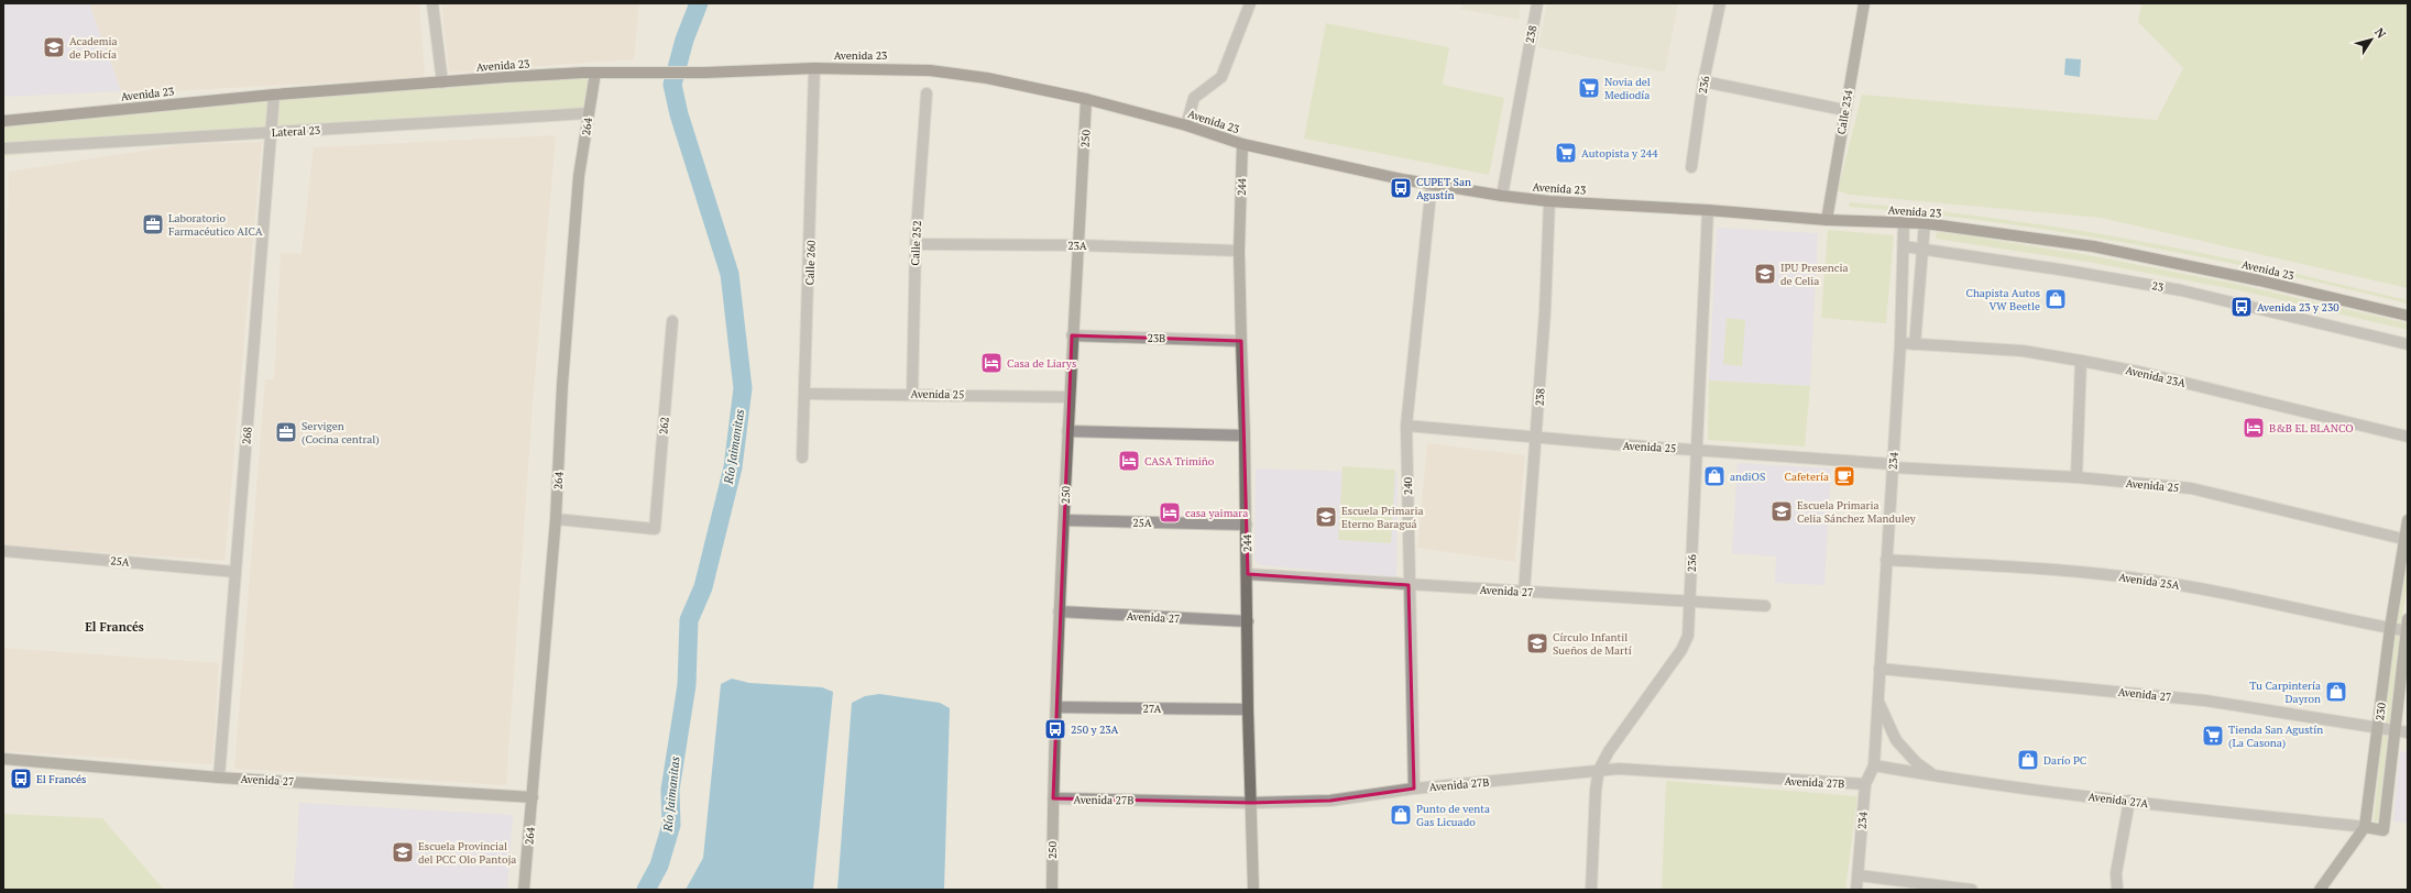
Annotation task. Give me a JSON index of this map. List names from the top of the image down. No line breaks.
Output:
{"streets":{"main road":["Avenida 23"],"street":["238","236","Calle 234","264","Lateral 23","250","244","Calle 252","23A","Calle 260","23","23B","Avenida 23A","Avenida 25","262","268","234","240","25A","Avenida 25A","Avenida 27","27A","230","Avenida 27B","Avenida 27A"]},"crossings":[["238","Avenida 23"],["238","Avenida 25"],["238","Avenida 27"],["Avenida 23","236"],["Avenida 23","Calle 234"],["Avenida 23","264"],["Avenida 23","250"],["Avenida 23","244"],["Avenida 23","Calle 260"],["Avenida 23","268"],["Avenida 23","234"],["Avenida 23","240"],["236","Avenida 25"],["236","Avenida 27"],["236","Avenida 27B"],["264","Lateral 23"],["264","262"],["264","Avenida 27"],["Lateral 23","268"],["250","23A"],["250","23B"],["250","Avenida 25"],["250","25A"],["250","Avenida 27"],["250","27A"],["250","Avenida 27B"],["244","23A"],["244","23B"],["244","25A"],["244","Avenida 27"],["244","27A"],["244","Avenida 27B"],["Calle 252","23A"],["Calle 252","Avenida 25"],["Calle 260","Avenida 25"],["23","234"],["Avenida 23A","234"],["Avenida 25","234"],["Avenida 25","240"],["Avenida 25","230"],["268","25A"],["268","Avenida 27"],["234","Avenida 25A"],["234","Avenida 27"],["234","Avenida 27B"],["234","Avenida 27A"],["240","Avenida 27"],["240","Avenida 27B"],["Avenida 25A","230"],["Avenida 27","230"],["230","Avenida 27A"]],"districts":["El Francés"],"water":["Río Jaimanitas"],"places":{"school or university":["Academia de Policía","IPU Presencia de Celia","Escuela Primaria Celia Sánchez Manduley","Escuela Primaria Eterno Baraguá","Círculo Infantil Sueños de Martí","Escuela Provincial del PCC Olo Pantoja"],"supermarket":["Novia del Mediodía","Autopista y 244","Tienda San Agustín (La Casona)"],"bus stop":["CUPET San Agustín","Avenida 23 y 230","250 y 23A","El Francés"],"office":["Laboratorio Farmacéutico AICA","Servigen (Cocina central)"],"shop":["Chapista Autos VW Beetle","andiOS","Tu Carpintería Dayron","Darío PC","Punto de venta Gas Licuado"],"hotel":["Casa de Liarys","B&B EL BLANCO","CASA Trimiño","casa yaimara"],"cafe":["Cafetería"]},"north":"top right"}
